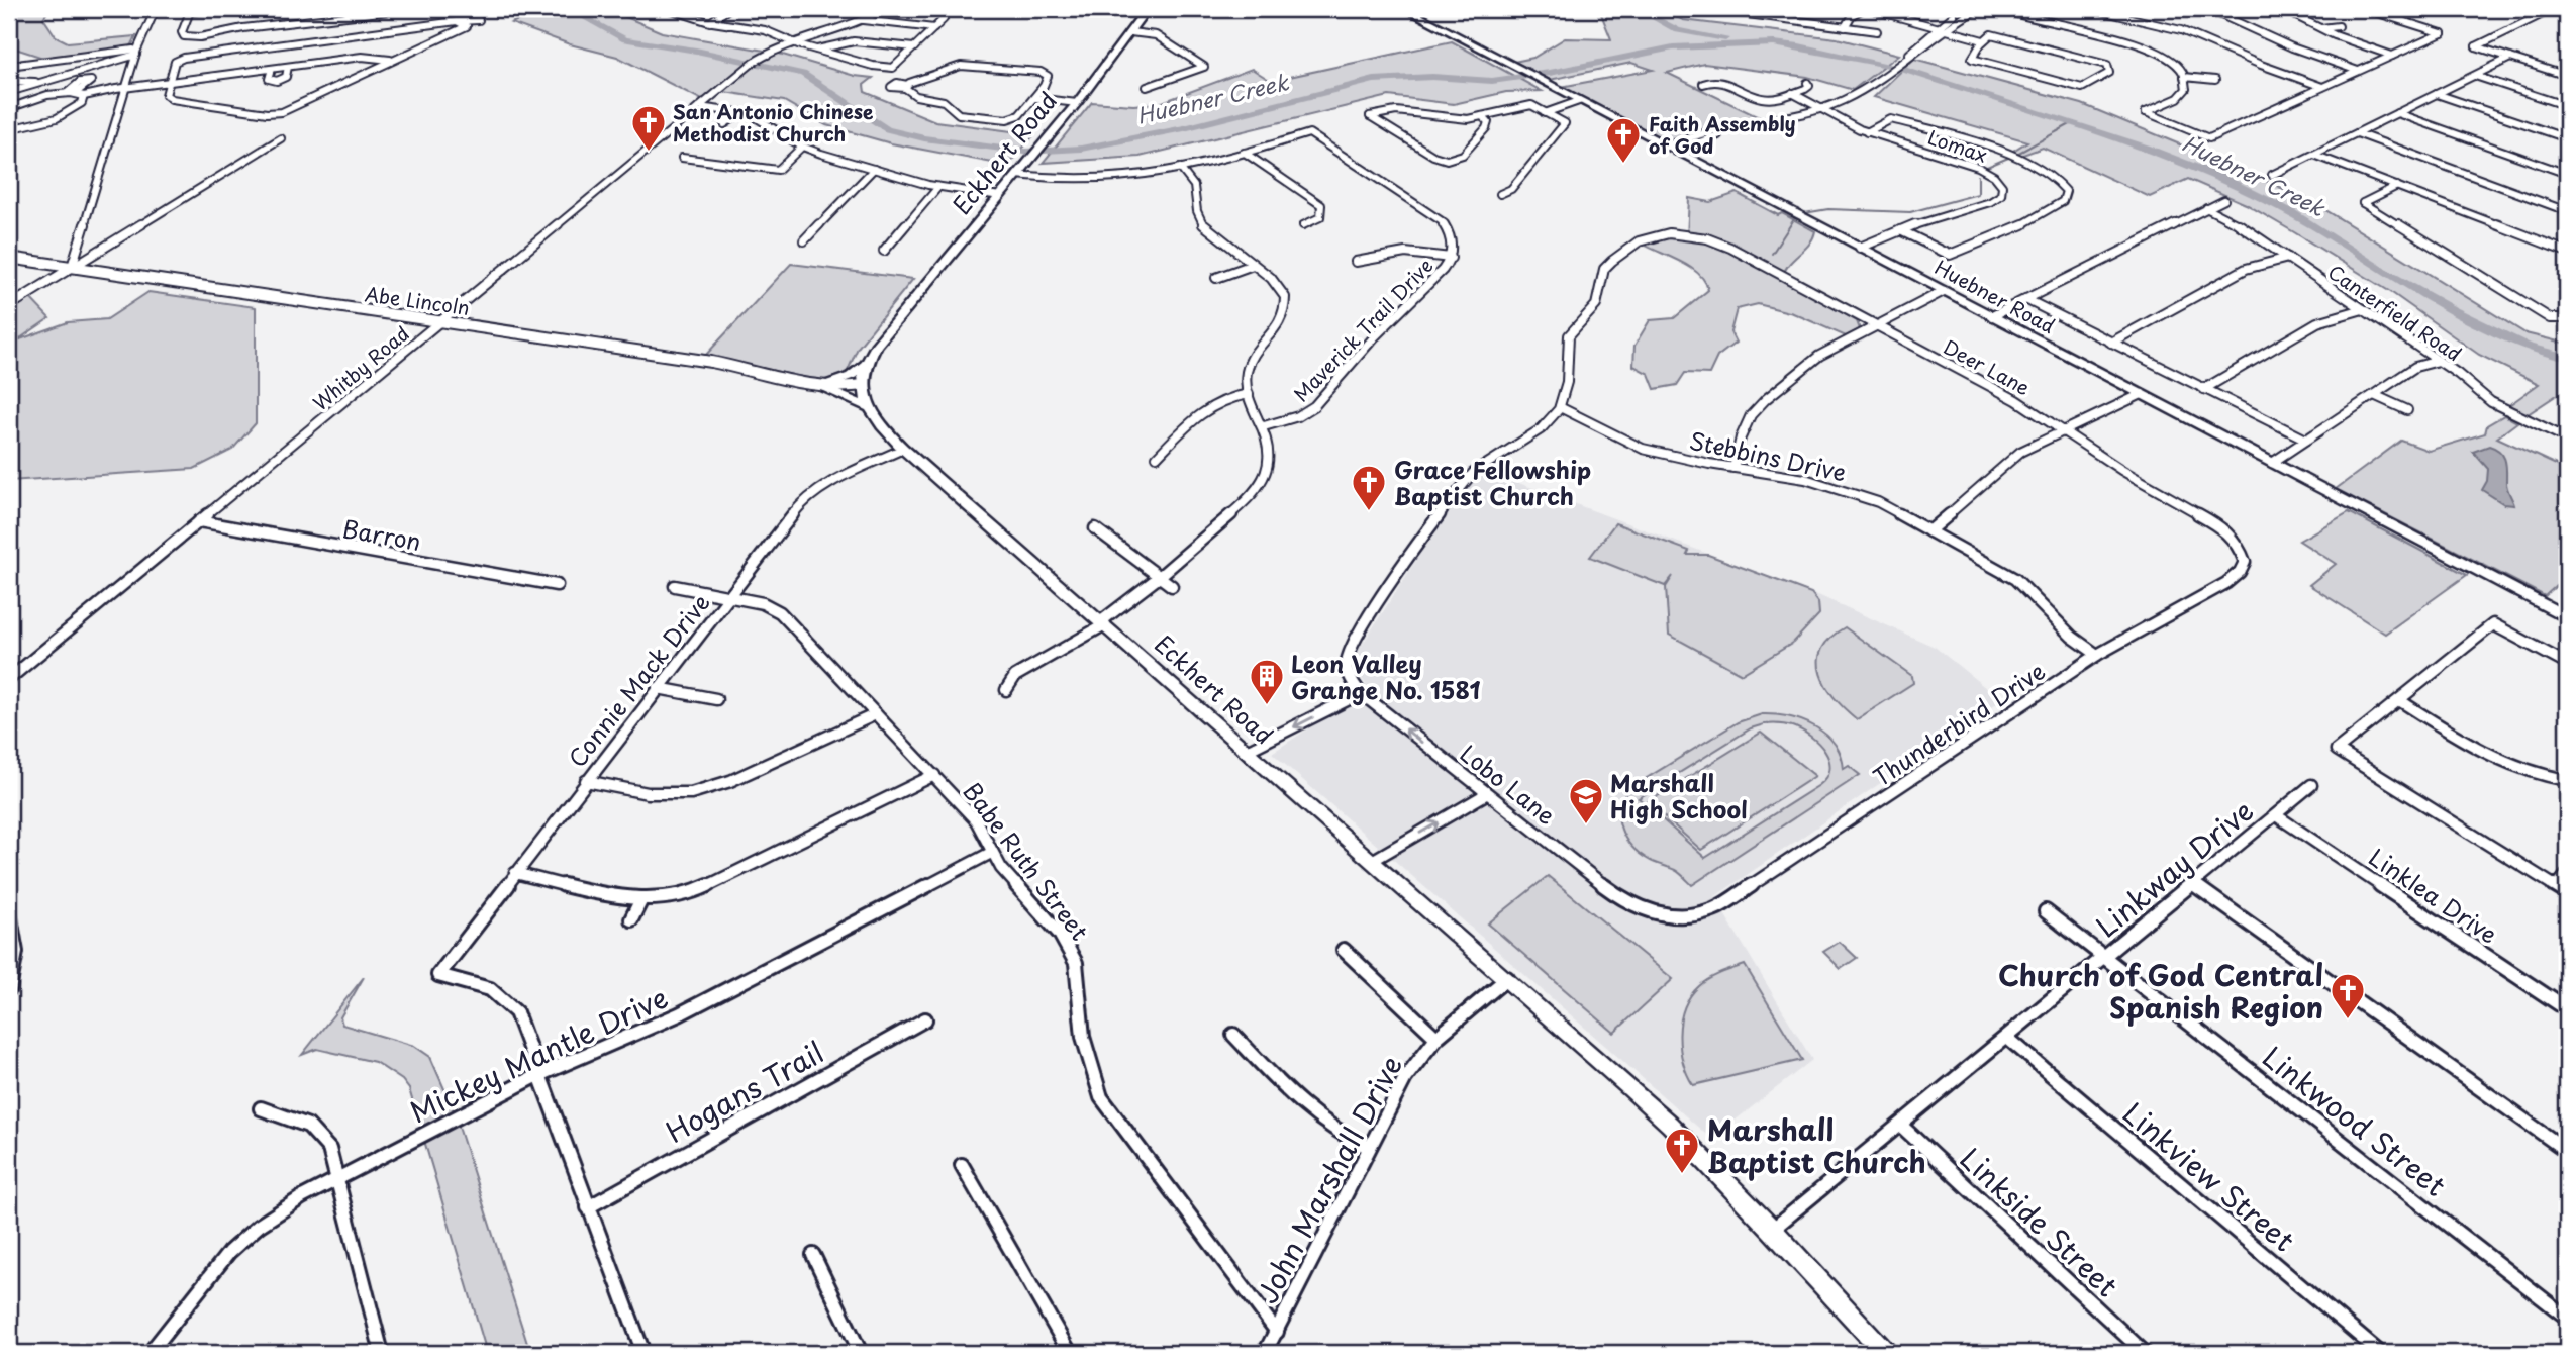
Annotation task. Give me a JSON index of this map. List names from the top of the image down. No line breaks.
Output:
{"streets":{"main road":["Eckhert Road","Huebner Road"],"street":["Lomax","Abe Lincoln","Canterfield Road","Maverick Trail Drive","Deer Lane","Whitby Road","Stebbins Drive","Barron","Connie Mack Drive","Thunderbird Drive","Lobo Lane","Babe Ruth Street","Linkway Drive","Linklea Drive","Mickey Mantle Drive","Hogans Trail","Linkwood Street","Linkview Street","John Marshall Drive","Linkside Street"]},"crossings":[["Lomax","Huebner Road"],["Eckhert Road","Abe Lincoln"],["Eckhert Road","Connie Mack Drive"],["Eckhert Road","Linkway Drive"],["Eckhert Road","John Marshall Drive"],["Abe Lincoln","Whitby Road"],["Deer Lane","Stebbins Drive"],["Deer Lane","Thunderbird Drive"],["Whitby Road","Barron"],["Stebbins Drive","Thunderbird Drive"],["Connie Mack Drive","Babe Ruth Street"],["Connie Mack Drive","Mickey Mantle Drive"],["Thunderbird Drive","Lobo Lane"],["Babe Ruth Street","Mickey Mantle Drive"],["Babe Ruth Street","John Marshall Drive"],["Linkway Drive","Linklea Drive"],["Linkway Drive","Linkwood Street"],["Linkway Drive","Linkview Street"],["Linkway Drive","Linkside Street"]],"one_way":["Lobo Lane"],"water":["Huebner Creek"],"places":{"church":["San Antonio Chinese Methodist Church","Faith Assembly of God","Grace Fellowship Baptist Church","Church of God Central Spanish Region","Marshall Baptist Church"],"building":["Leon Valley Grange No. 1581"],"school or university":["Marshall High School"]}}
